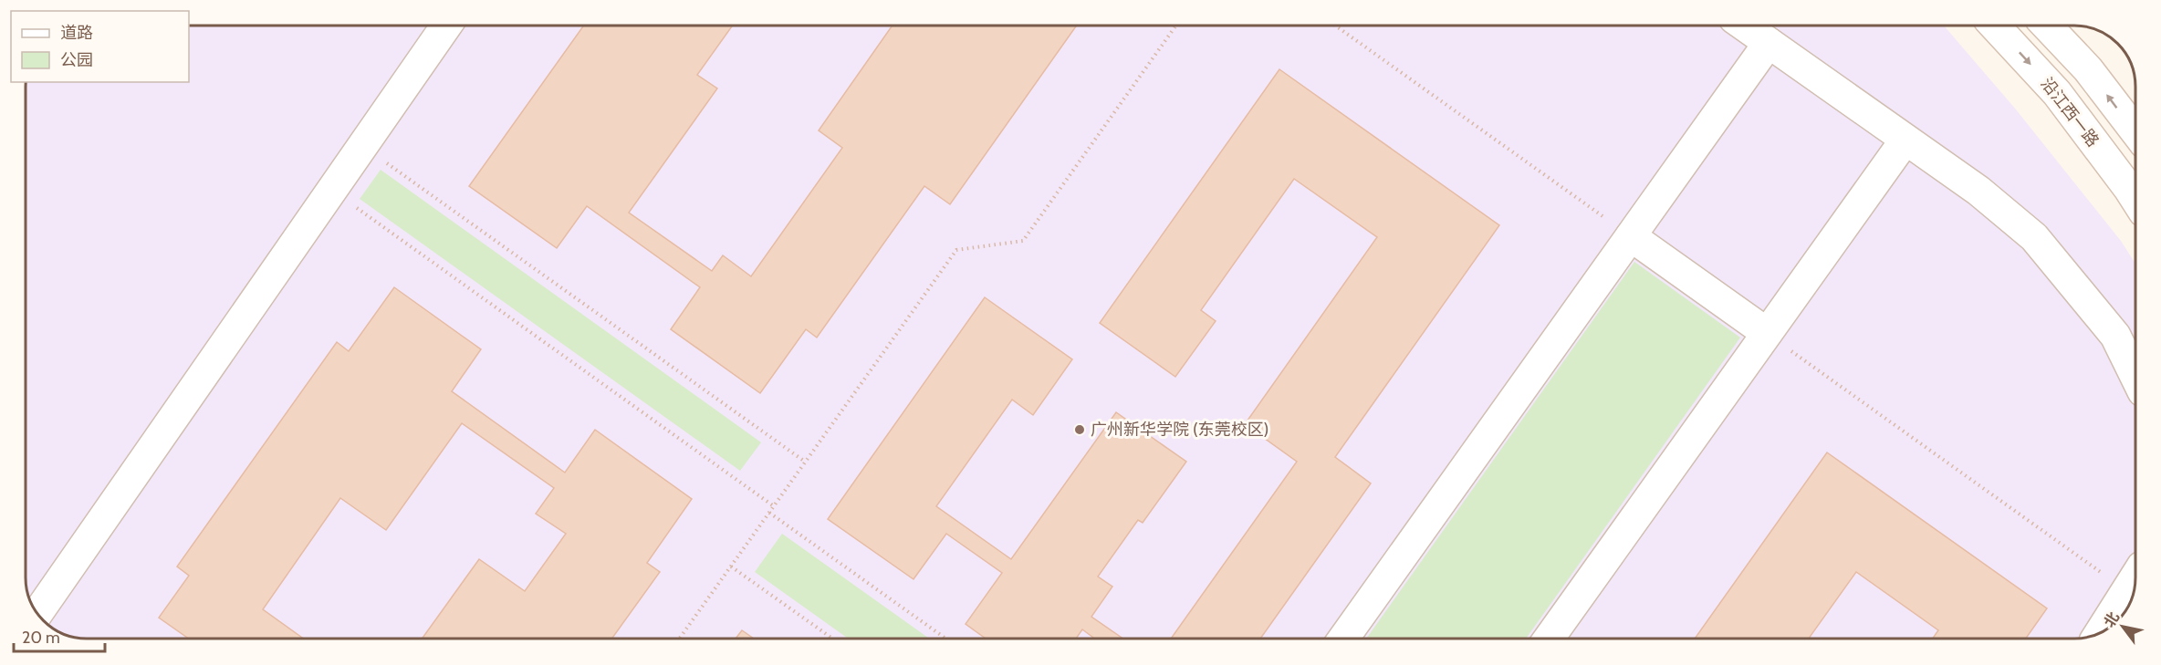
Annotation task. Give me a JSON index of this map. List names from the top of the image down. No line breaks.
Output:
{"streets":{"street":["沿江西一路"]},"places":["广州新华学院 (东莞校区)"],"legend":["道路","公园"],"scale_bar":"20 m","north":"top left"}
